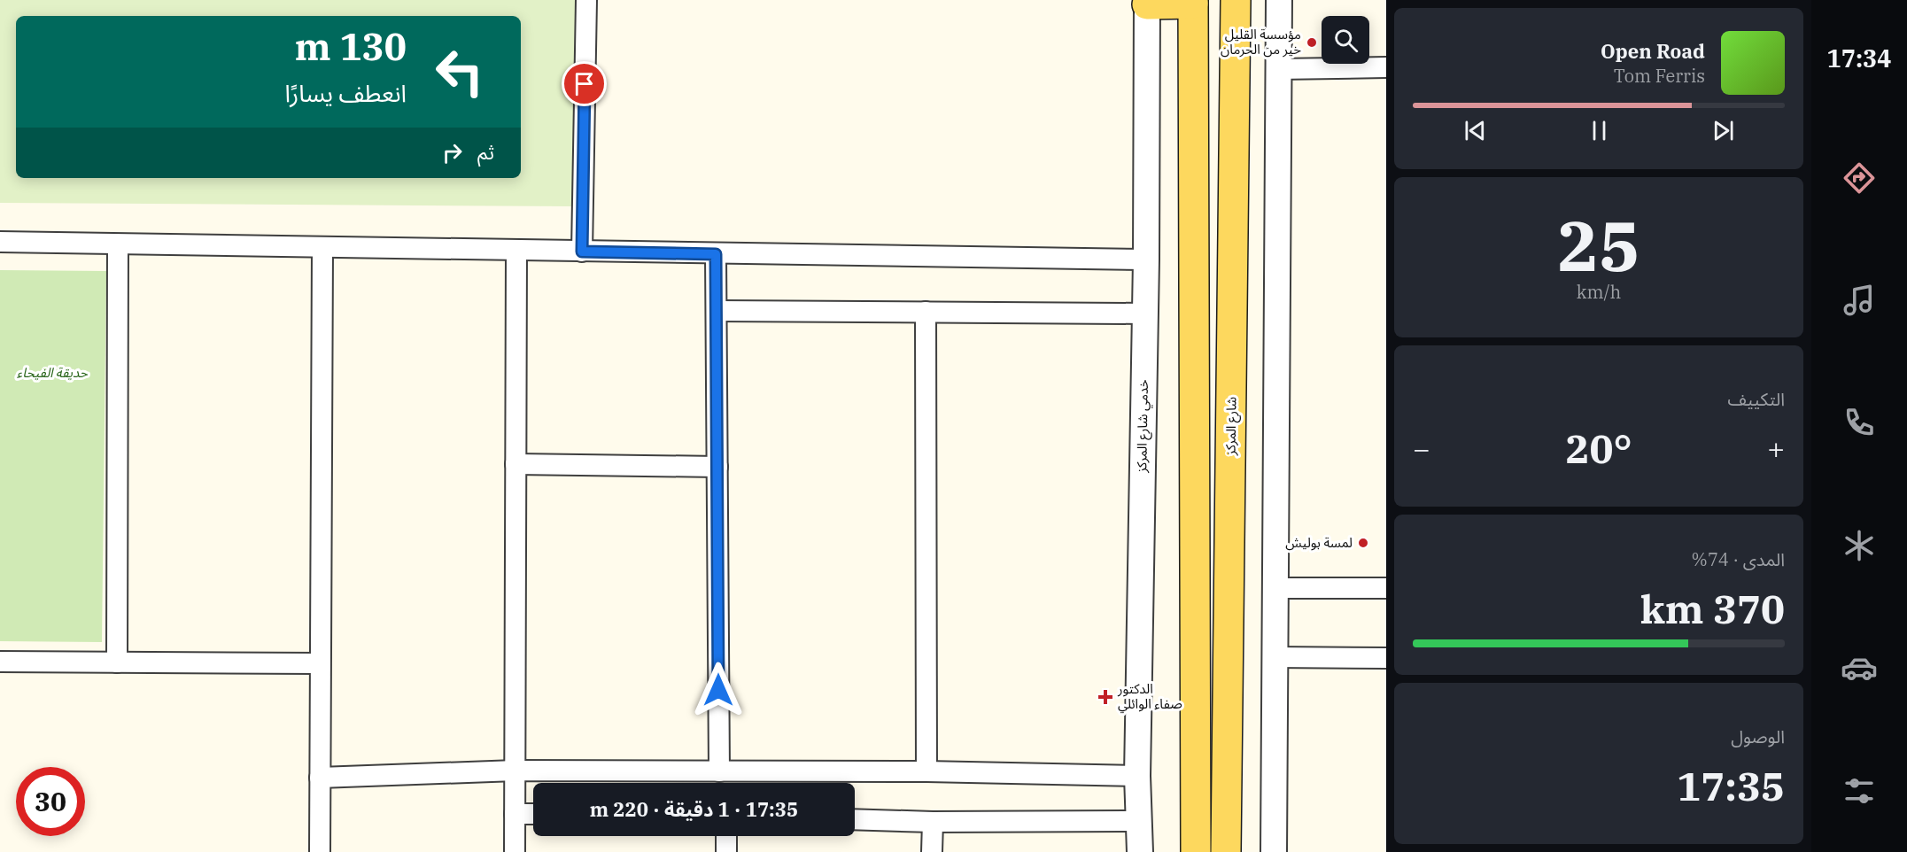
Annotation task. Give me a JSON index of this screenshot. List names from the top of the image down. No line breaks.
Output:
{"streets":{"main road":["شارع المركز"],"street":["خدمي شارع المركز"]},"parks":["حديقة الفيحاء"],"places":{"other":["مؤسسة القليل خير من الحرمان","لمسة بوليش"],"health":["الدكتور صفاء الوائلي"]},"page":{"tabs":"17:34","turn":["130 m","انعطف يسارًا"],"song":["Open Road","Tom Ferris"],"then":"ثم","tile":[["25","km/h"],"التكييف",["المدى · 74%","370 km"],["الوصول","17:35"]],"heat":["−","20°","+"],"limit":"30","trip":"17:35 · 1 دقيقة · 220 m"}}
